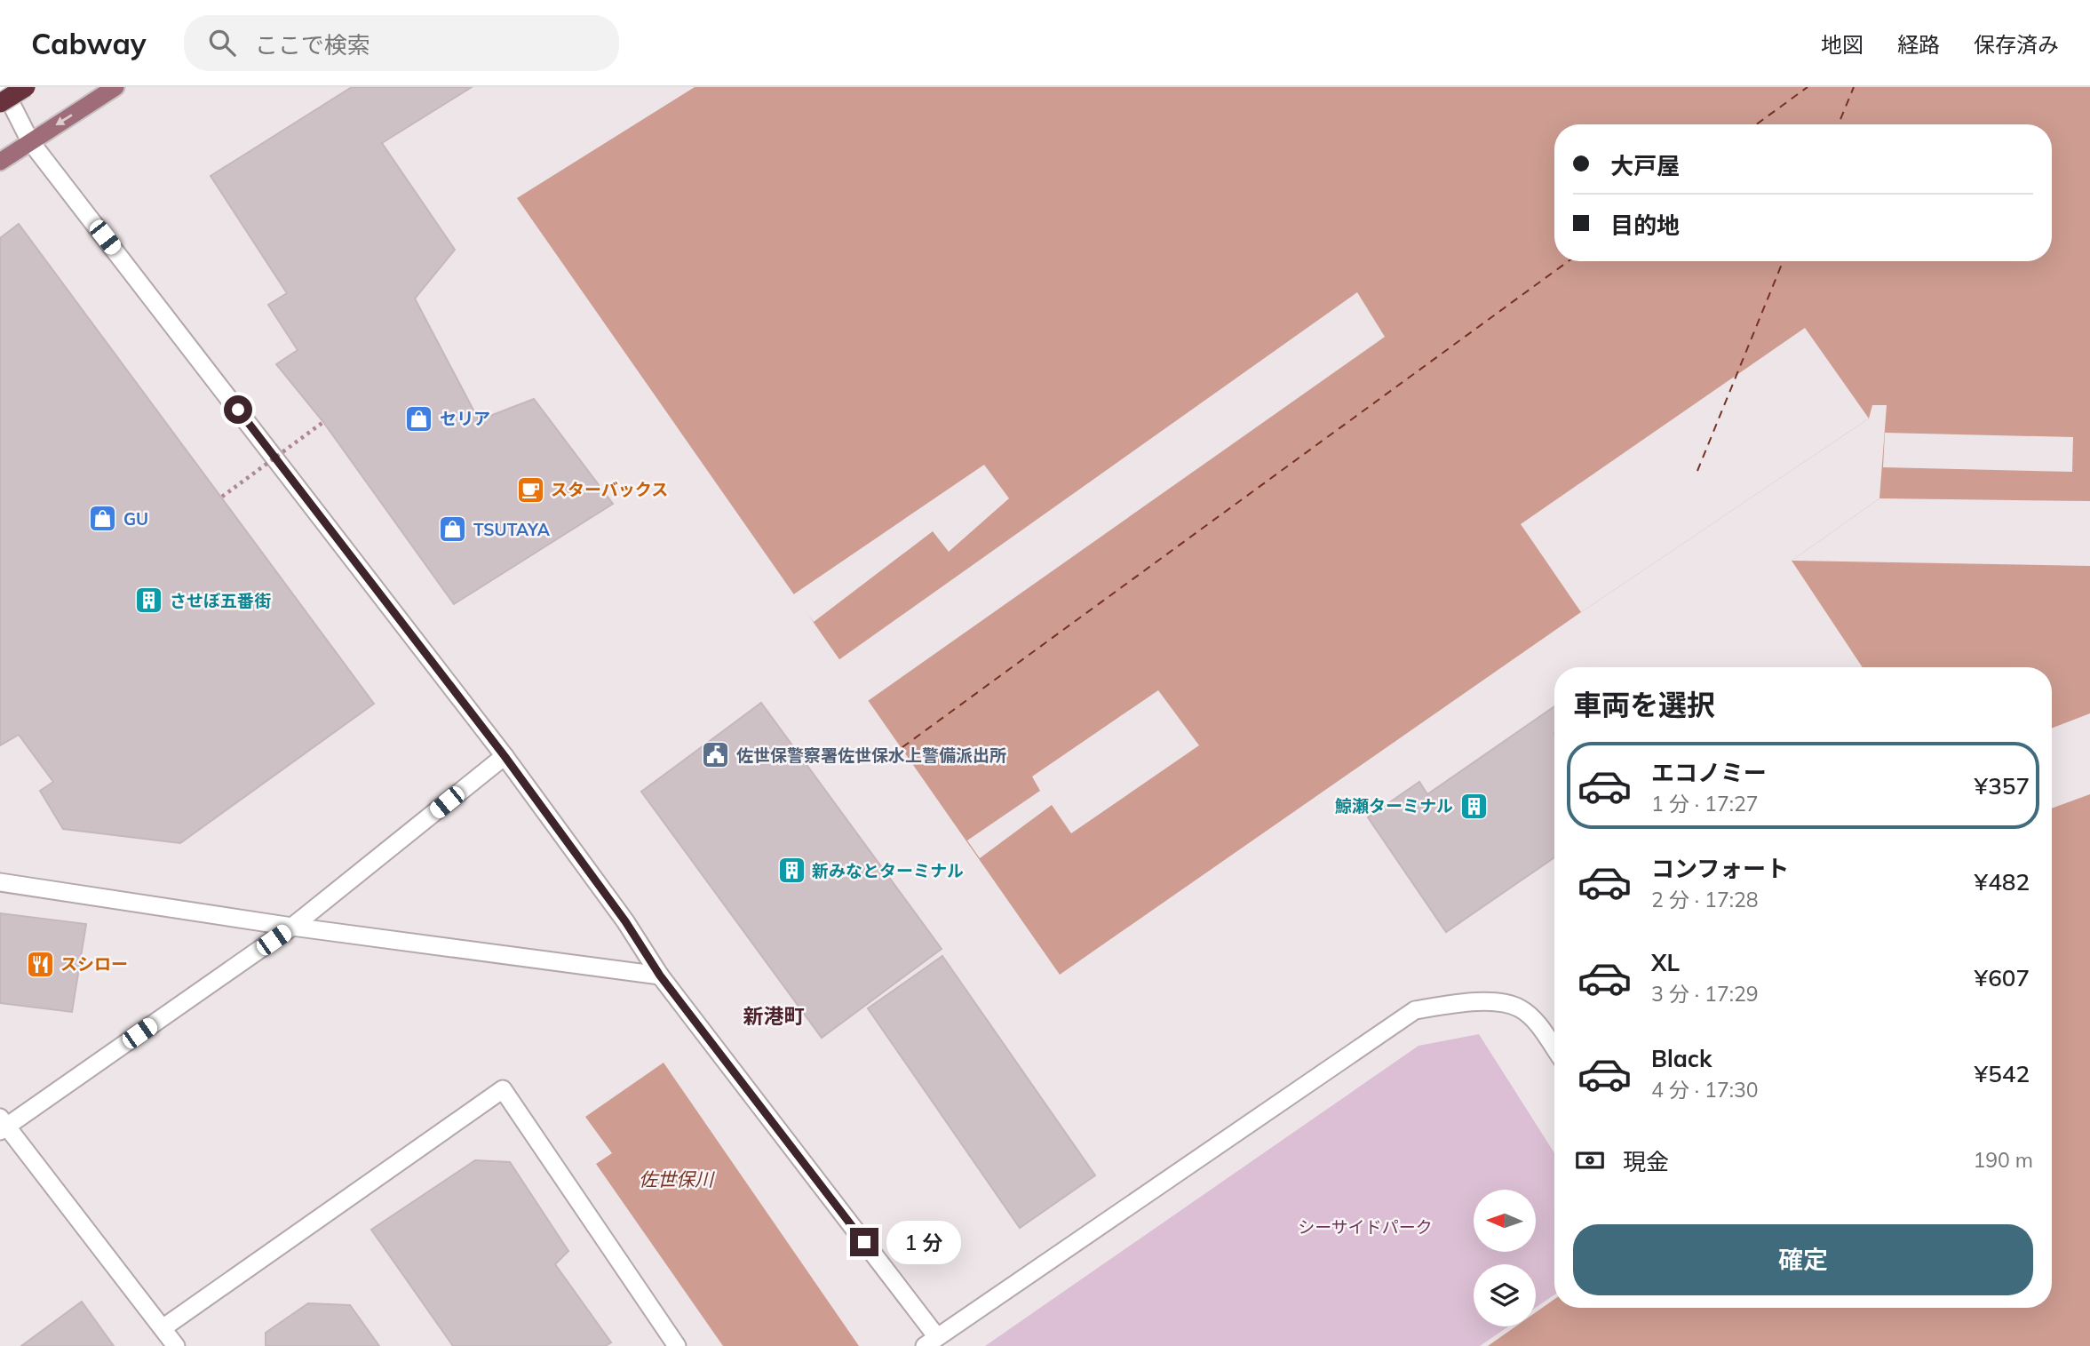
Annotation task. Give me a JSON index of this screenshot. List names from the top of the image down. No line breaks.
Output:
{"districts":["新港町"],"water":["佐世保川"],"parks":["シーサイドパーク"],"places":{"shop":["セリア","GU","TSUTAYA"],"cafe":["スターバックス"],"building":["させぼ五番街","鯨瀬ターミナル","新みなとターミナル"],"public building":["佐世保警察署佐世保水上警備派出所"],"restaurant":["スシロー"]},"north":"left","page":{"header":"Cabway","search":"ここで検索","nav":["地図","経路","保存済み"],"banner":["大戸屋","目的地"],"heading":"車両を選択","list":[{"name":"エコノミー","note":"1 分 · 17:27","value":"¥357"},{"name":"コンフォート","note":"2 分 · 17:28","value":"¥482"},{"name":"XL","note":"3 分 · 17:29","value":"¥607"},{"name":"Black","note":"4 分 · 17:30","value":"¥542"}],"pay":["現金","190 m"],"buttons":"確定","bubble":"1 分"}}
